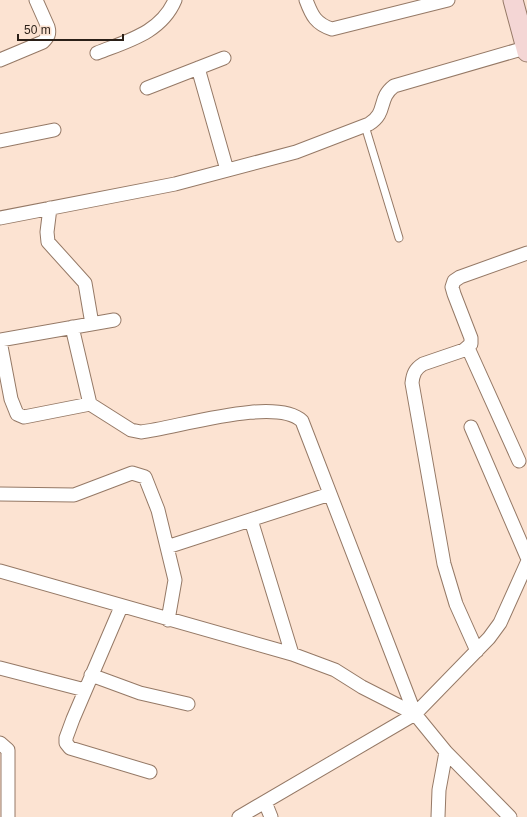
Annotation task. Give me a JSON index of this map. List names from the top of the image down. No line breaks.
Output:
{"scale_bar":"50 m"}
